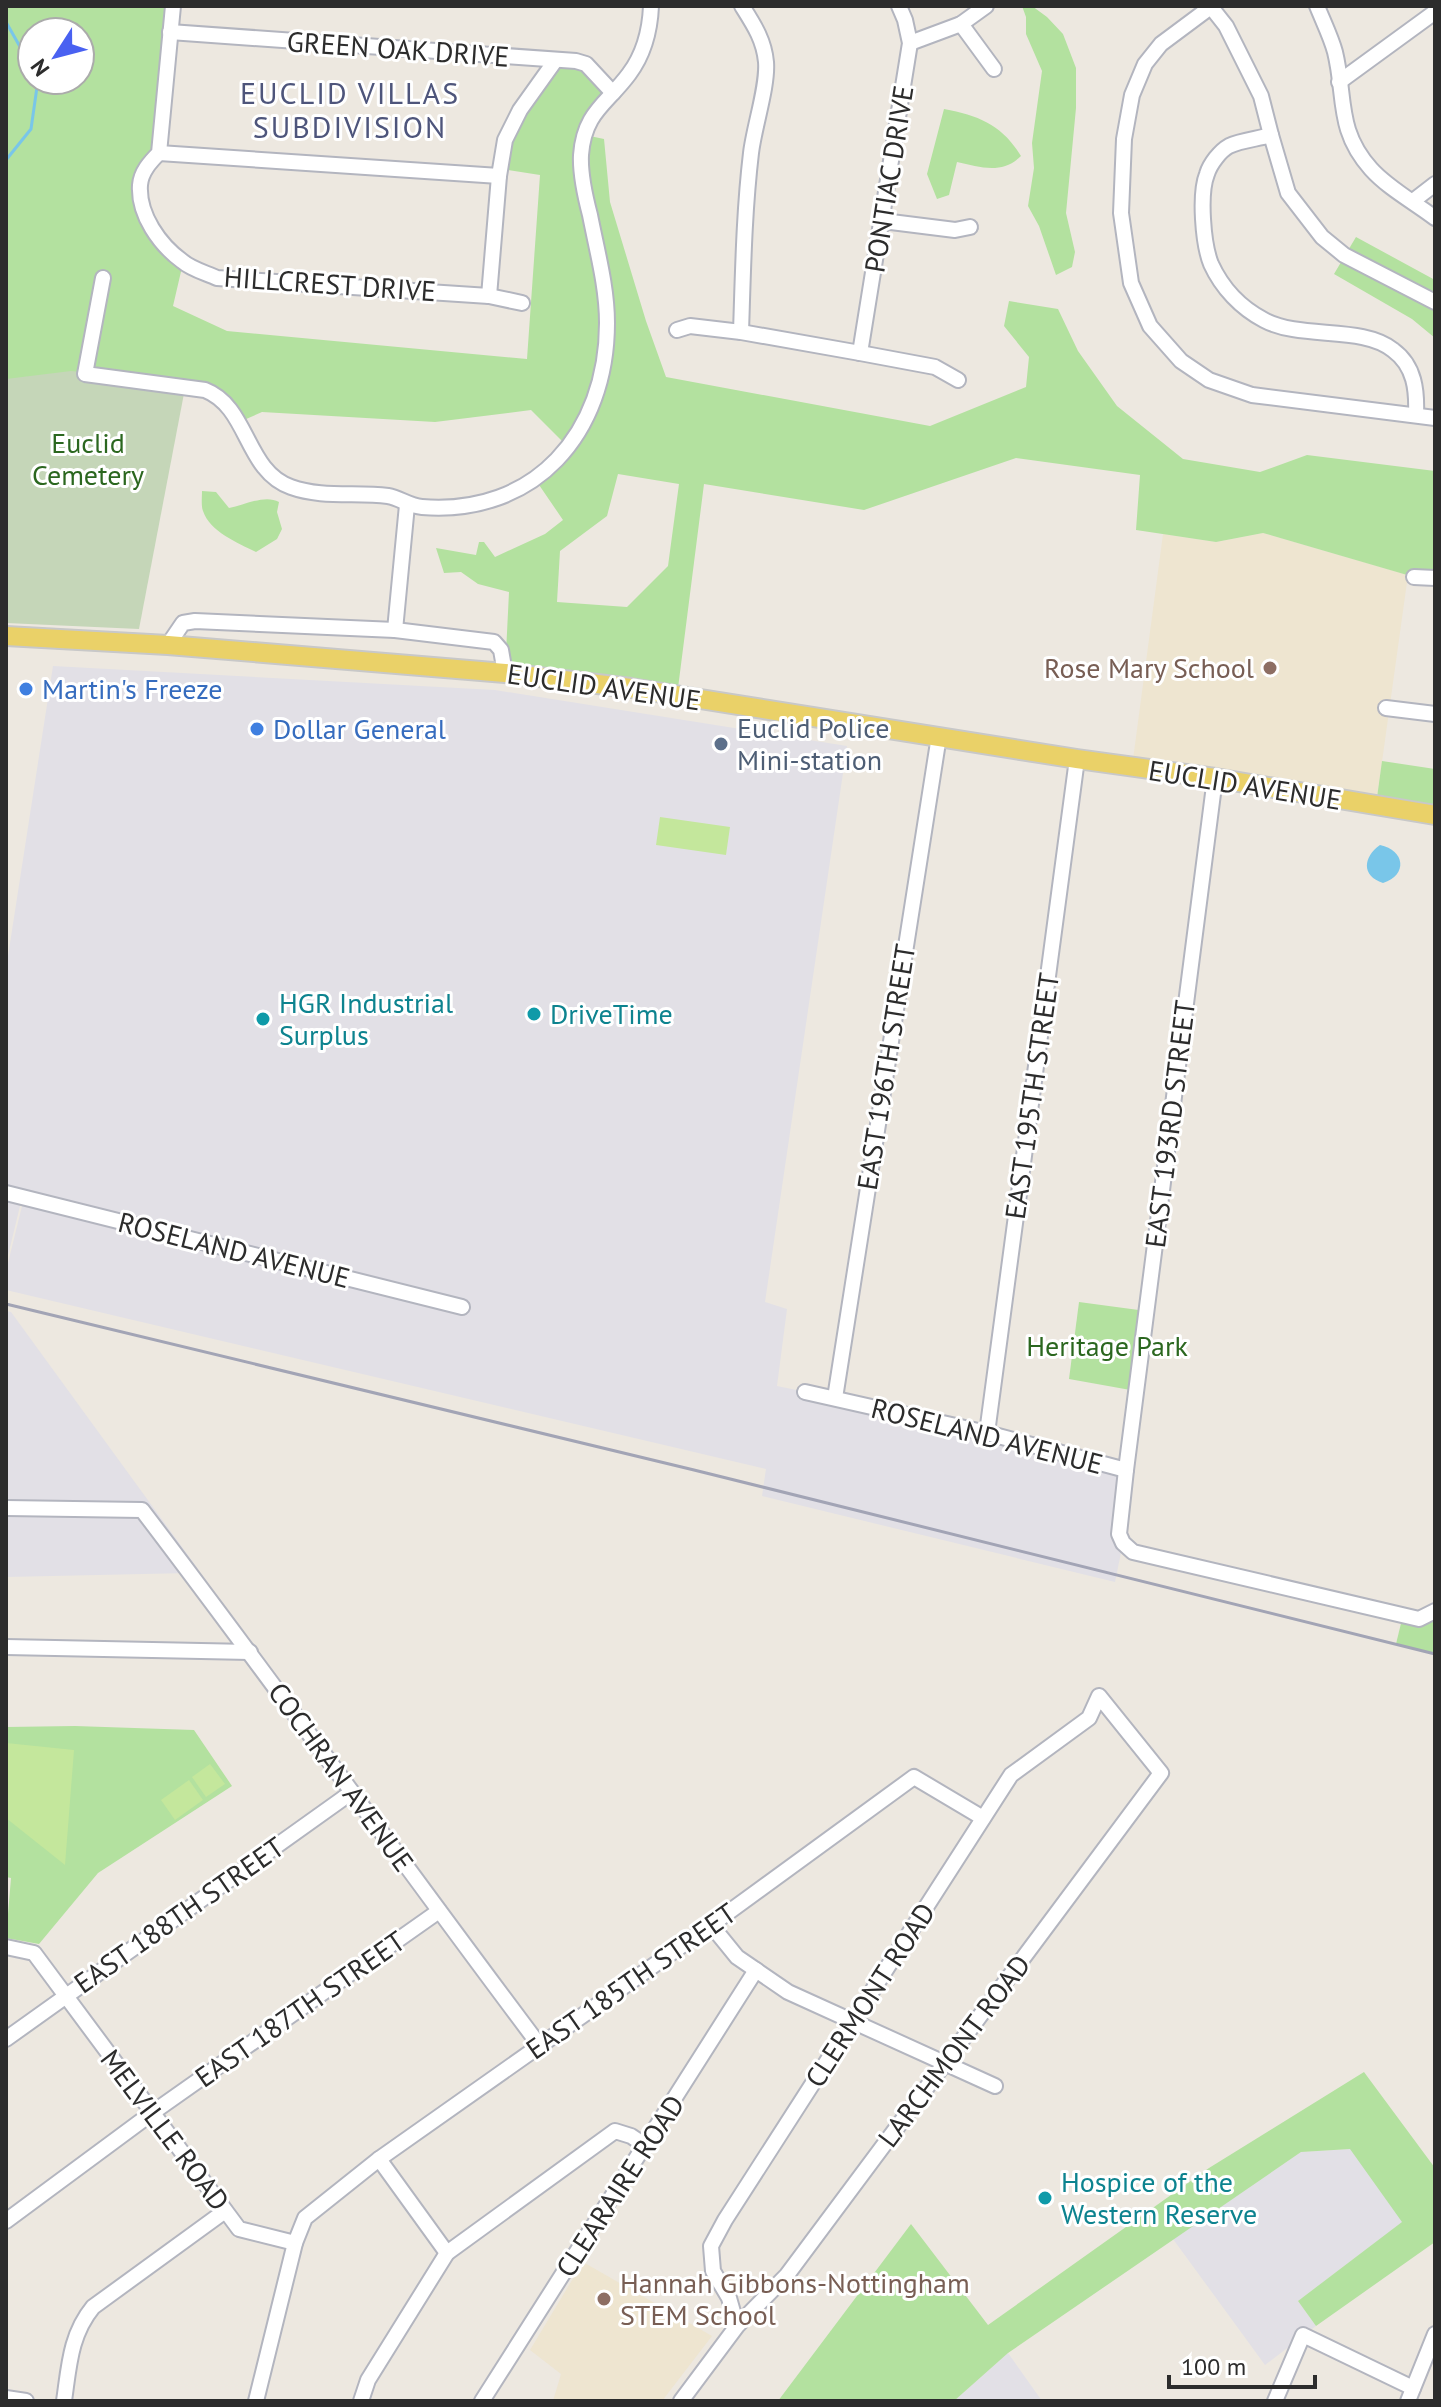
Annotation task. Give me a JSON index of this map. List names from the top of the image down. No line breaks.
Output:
{"streets":{"main road":["EUCLID AVENUE"],"street":["GREEN OAK DRIVE","PONTIAC DRIVE","HILLCREST DRIVE","EAST 196TH STREET","EAST 195TH STREET","EAST 193RD STREET","ROSELAND AVENUE","COCHRAN AVENUE","EAST 188TH STREET","EAST 185TH STREET","CLERMONT ROAD","EAST 187TH STREET","LARCHMONT ROAD","MELVILLE ROAD","CLEARAIRE ROAD"]},"crossings":[["EUCLID AVENUE","EAST 196TH STREET"],["EUCLID AVENUE","EAST 195TH STREET"],["EUCLID AVENUE","EAST 193RD STREET"],["EAST 196TH STREET","ROSELAND AVENUE"],["EAST 195TH STREET","ROSELAND AVENUE"],["EAST 193RD STREET","ROSELAND AVENUE"],["COCHRAN AVENUE","EAST 188TH STREET"],["COCHRAN AVENUE","EAST 185TH STREET"],["COCHRAN AVENUE","EAST 187TH STREET"],["EAST 188TH STREET","MELVILLE ROAD"],["EAST 185TH STREET","CLERMONT ROAD"],["EAST 185TH STREET","MELVILLE ROAD"],["CLERMONT ROAD","LARCHMONT ROAD"],["EAST 187TH STREET","MELVILLE ROAD"]],"districts":["EUCLID VILLAS SUBDIVISION"],"parks":["Euclid Cemetery","Heritage Park"],"places":["Rose Mary School","Martin's Freeze","Dollar General","Euclid Police Mini-station","DriveTime","HGR Industrial Surplus","Hospice of the Western Reserve","Hannah Gibbons-Nottingham STEM School"],"scale_bar":"100 m","north":"bottom left"}
